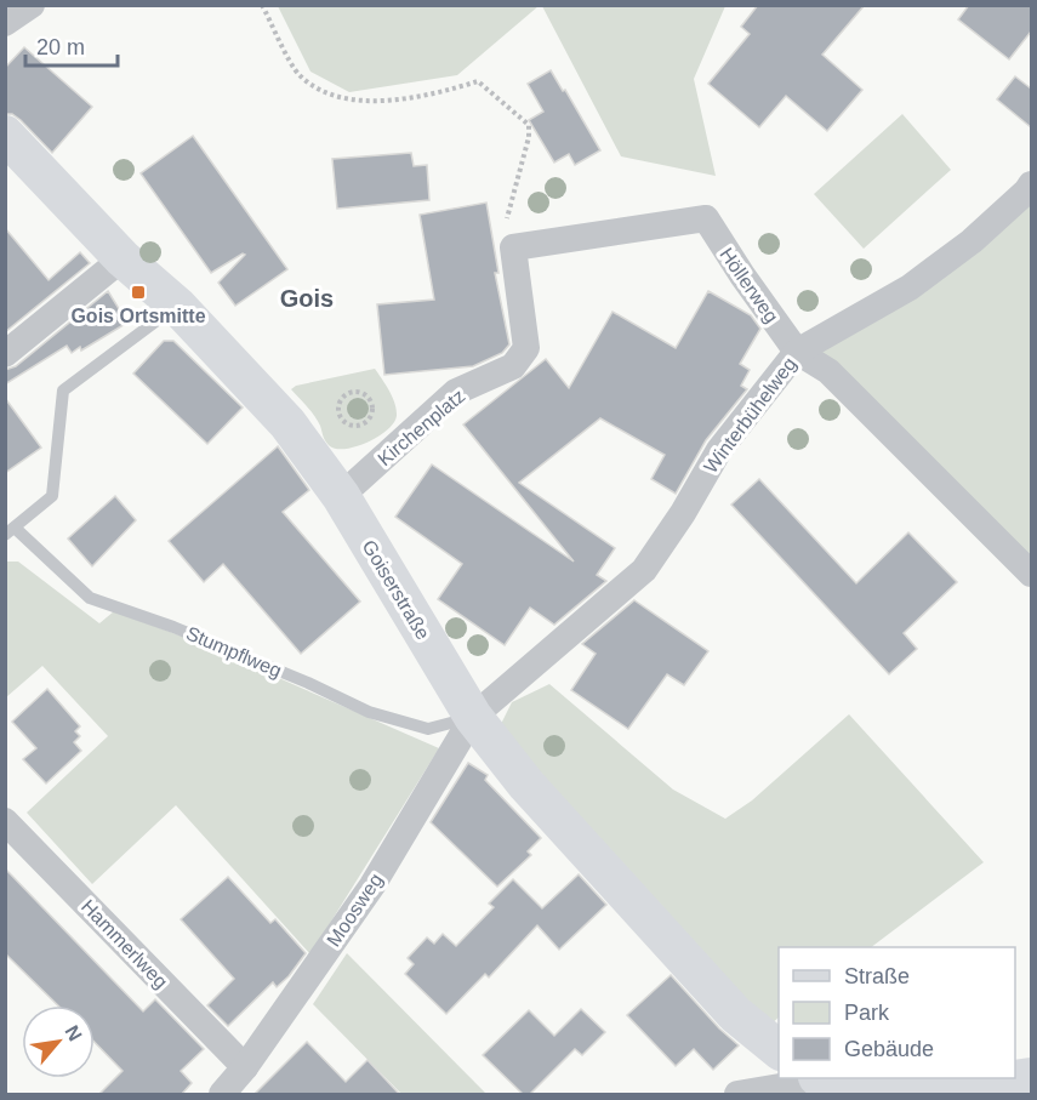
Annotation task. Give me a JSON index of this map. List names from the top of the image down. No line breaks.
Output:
{"streets":{"street":["Höllerweg","Winterbühelweg","Kirchenplatz","Goiserstraße","Moosweg","Hammerlweg"],"lane":["Stumpflweg"]},"crossings":[["Höllerweg","Winterbühelweg"],["Höllerweg","Kirchenplatz"],["Winterbühelweg","Goiserstraße"],["Winterbühelweg","Stumpflweg"],["Winterbühelweg","Moosweg"],["Kirchenplatz","Goiserstraße"],["Goiserstraße","Stumpflweg"],["Goiserstraße","Moosweg"],["Stumpflweg","Moosweg"],["Moosweg","Hammerlweg"]],"districts":["Gois"],"places":{"transit":["Gois Ortsmitte"]},"legend":["Straße","Park","Gebäude"],"scale_bar":"20 m","north":"top right"}
